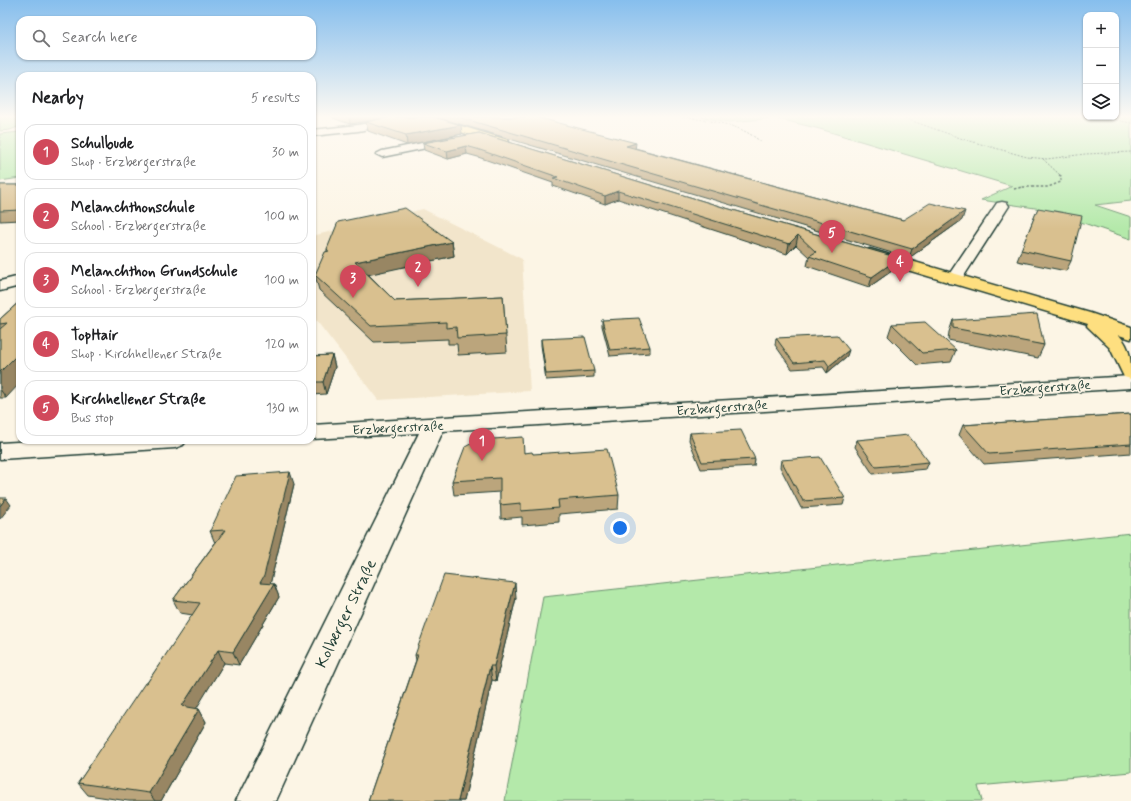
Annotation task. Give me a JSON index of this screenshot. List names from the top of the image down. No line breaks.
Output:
{"streets":{"street":["Erzbergerstraße","Kolberger Straße"]},"crossings":[["Erzbergerstraße","Kolberger Straße"]],"page":{"map_buttons":["+","−"],"search":"Search here","heading":["Nearby","5 results"],"list":[{"mark":"1","name":"Schulbude","note":"Shop · Erzbergerstraße","value":"30 m"},{"mark":"2","name":"Melanchthonschule","note":"School · Erzbergerstraße","value":"100 m"},{"mark":"3","name":"Melanchthon Grundschule","note":"School · Erzbergerstraße","value":"100 m"},{"mark":"4","name":"TopHair","note":"Shop · Kirchhellener Straße","value":"120 m"},{"mark":"5","name":"Kirchhellener Straße","note":"Bus stop","value":"130 m"}],"pins":["5","4","2","3","1"]}}
